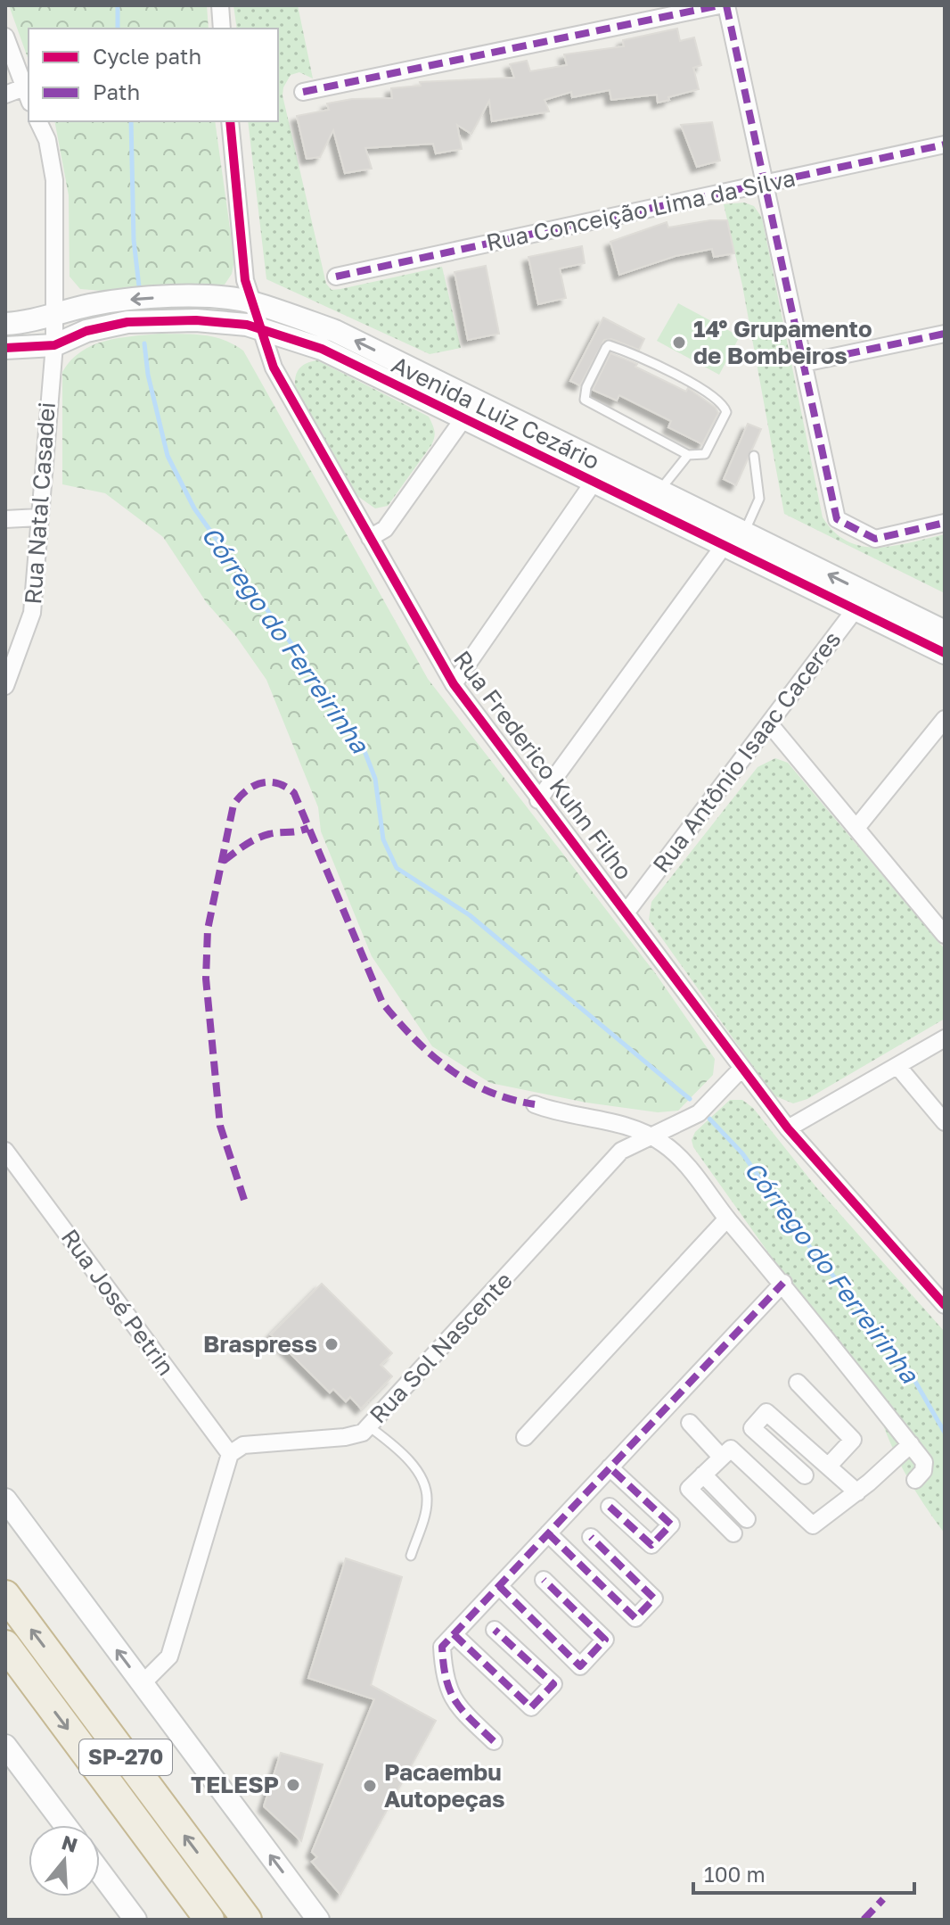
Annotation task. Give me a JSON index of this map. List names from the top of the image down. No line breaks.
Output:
{"streets":{"highway":["SP-270"],"street":["Rua Conceição Lima da Silva","Avenida Luiz Cezário","Rua Natal Casadei","Rua Antônio Isaac Caceres","Rua Frederico Kuhn Filho","Rua José Petrin","Rua Sol Nascente"]},"crossings":[["Avenida Luiz Cezário","Rua Natal Casadei"],["Avenida Luiz Cezário","Rua Antônio Isaac Caceres"],["Avenida Luiz Cezário","Rua Frederico Kuhn Filho"],["Rua Antônio Isaac Caceres","Rua Frederico Kuhn Filho"],["Rua Frederico Kuhn Filho","Rua Sol Nascente"],["Rua José Petrin","Rua Sol Nascente"]],"water":["Córrego do Ferreirinha"],"places":["14° Grupamento de Bombeiros","Braspress","TELESP","Pacaembu Autopeças"],"legend":["Cycle path","Path"],"scale_bar":"100 m","north":"top"}
